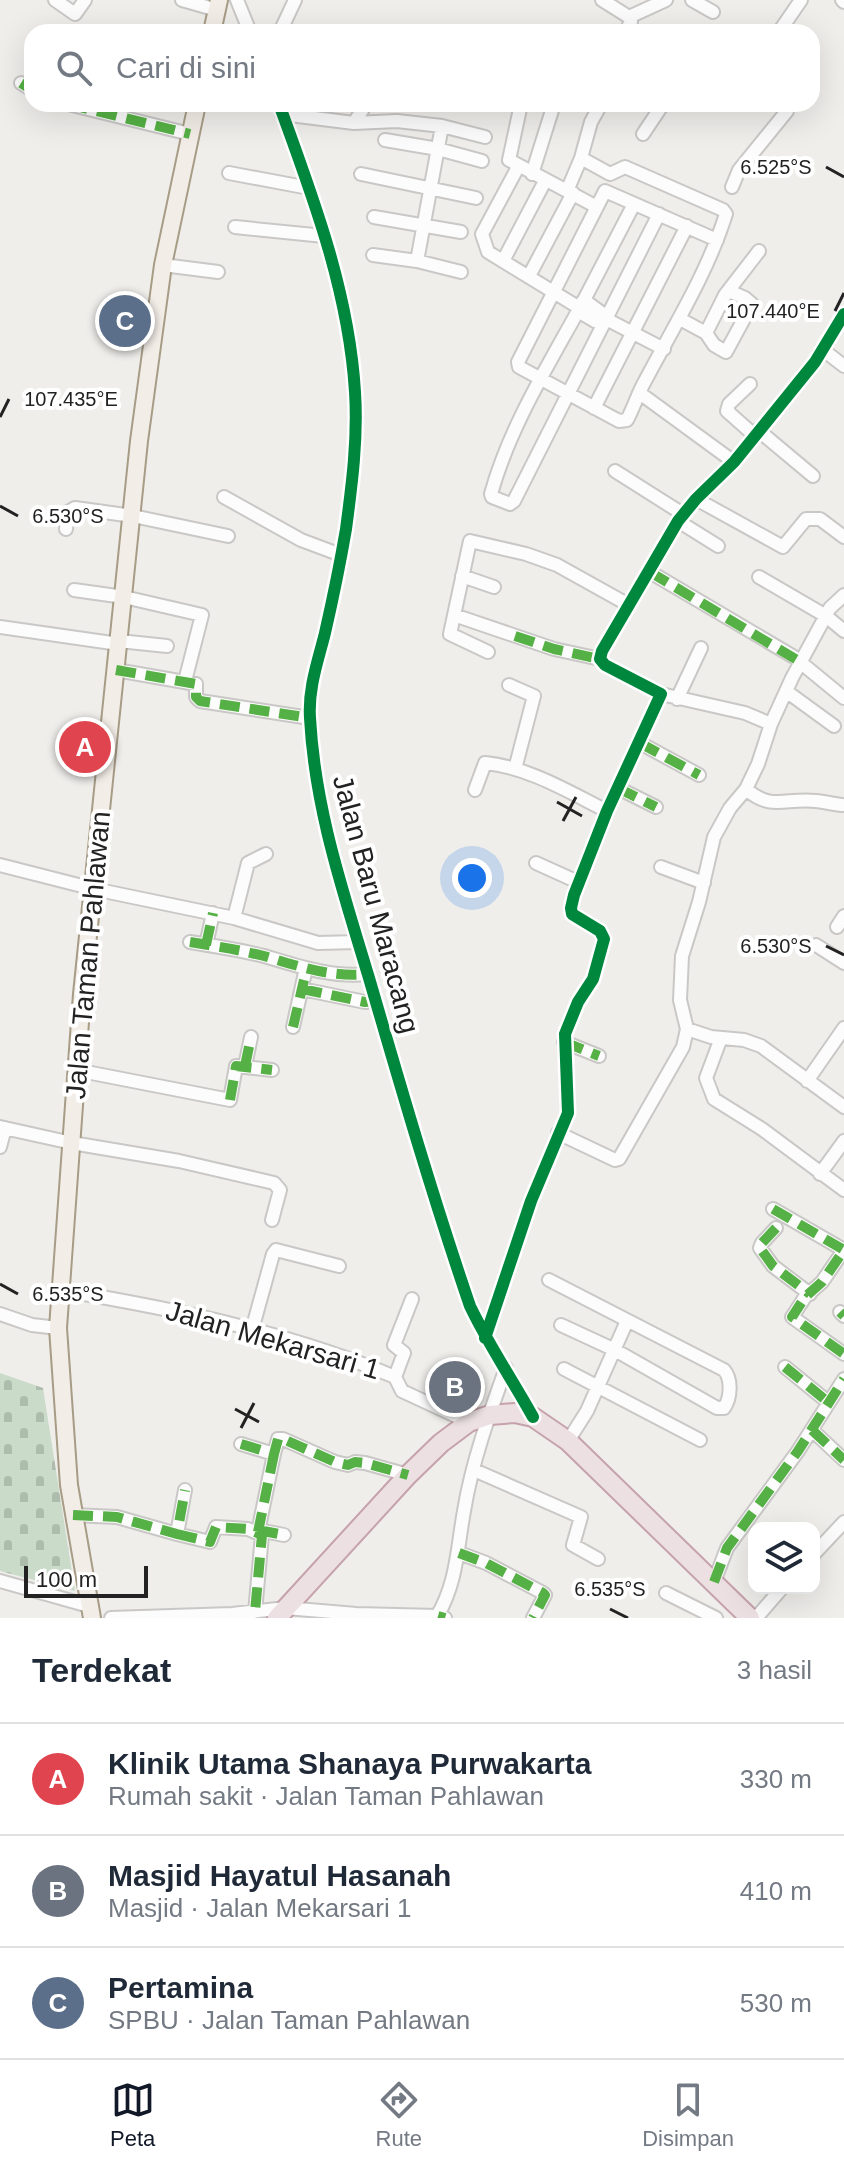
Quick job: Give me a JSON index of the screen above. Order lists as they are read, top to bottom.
{
  "streets": {
    "main road": ["Jalan Taman Pahlawan"],
    "street": ["Jalan Baru Maracang", "Jalan Mekarsari 1"]
  },
  "crossings": [
    ["Jalan Taman Pahlawan", "Jalan Mekarsari 1"]
  ],
  "scale_bar": "100 m",
  "page": {
    "search": "Cari di sini",
    "pins": ["C", "A", "B"],
    "scale": "100 m",
    "heading": ["Terdekat", "3 hasil"],
    "list": [
      {
        "mark": "A",
        "name": "Klinik Utama Shanaya Purwakarta",
        "note": "Rumah sakit · Jalan Taman Pahlawan",
        "value": "330 m"
      },
      {
        "mark": "B",
        "name": "Masjid Hayatul Hasanah",
        "note": "Masjid · Jalan Mekarsari 1",
        "value": "410 m"
      },
      {
        "mark": "C",
        "name": "Pertamina",
        "note": "SPBU · Jalan Taman Pahlawan",
        "value": "530 m"
      }
    ],
    "nav": ["Peta", "Rute", "Disimpan"]
  },
  "coordinates": [
    "6.525°S",
    "107.440°E",
    "107.435°E",
    "6.530°S",
    "6.535°S"
  ]
}
